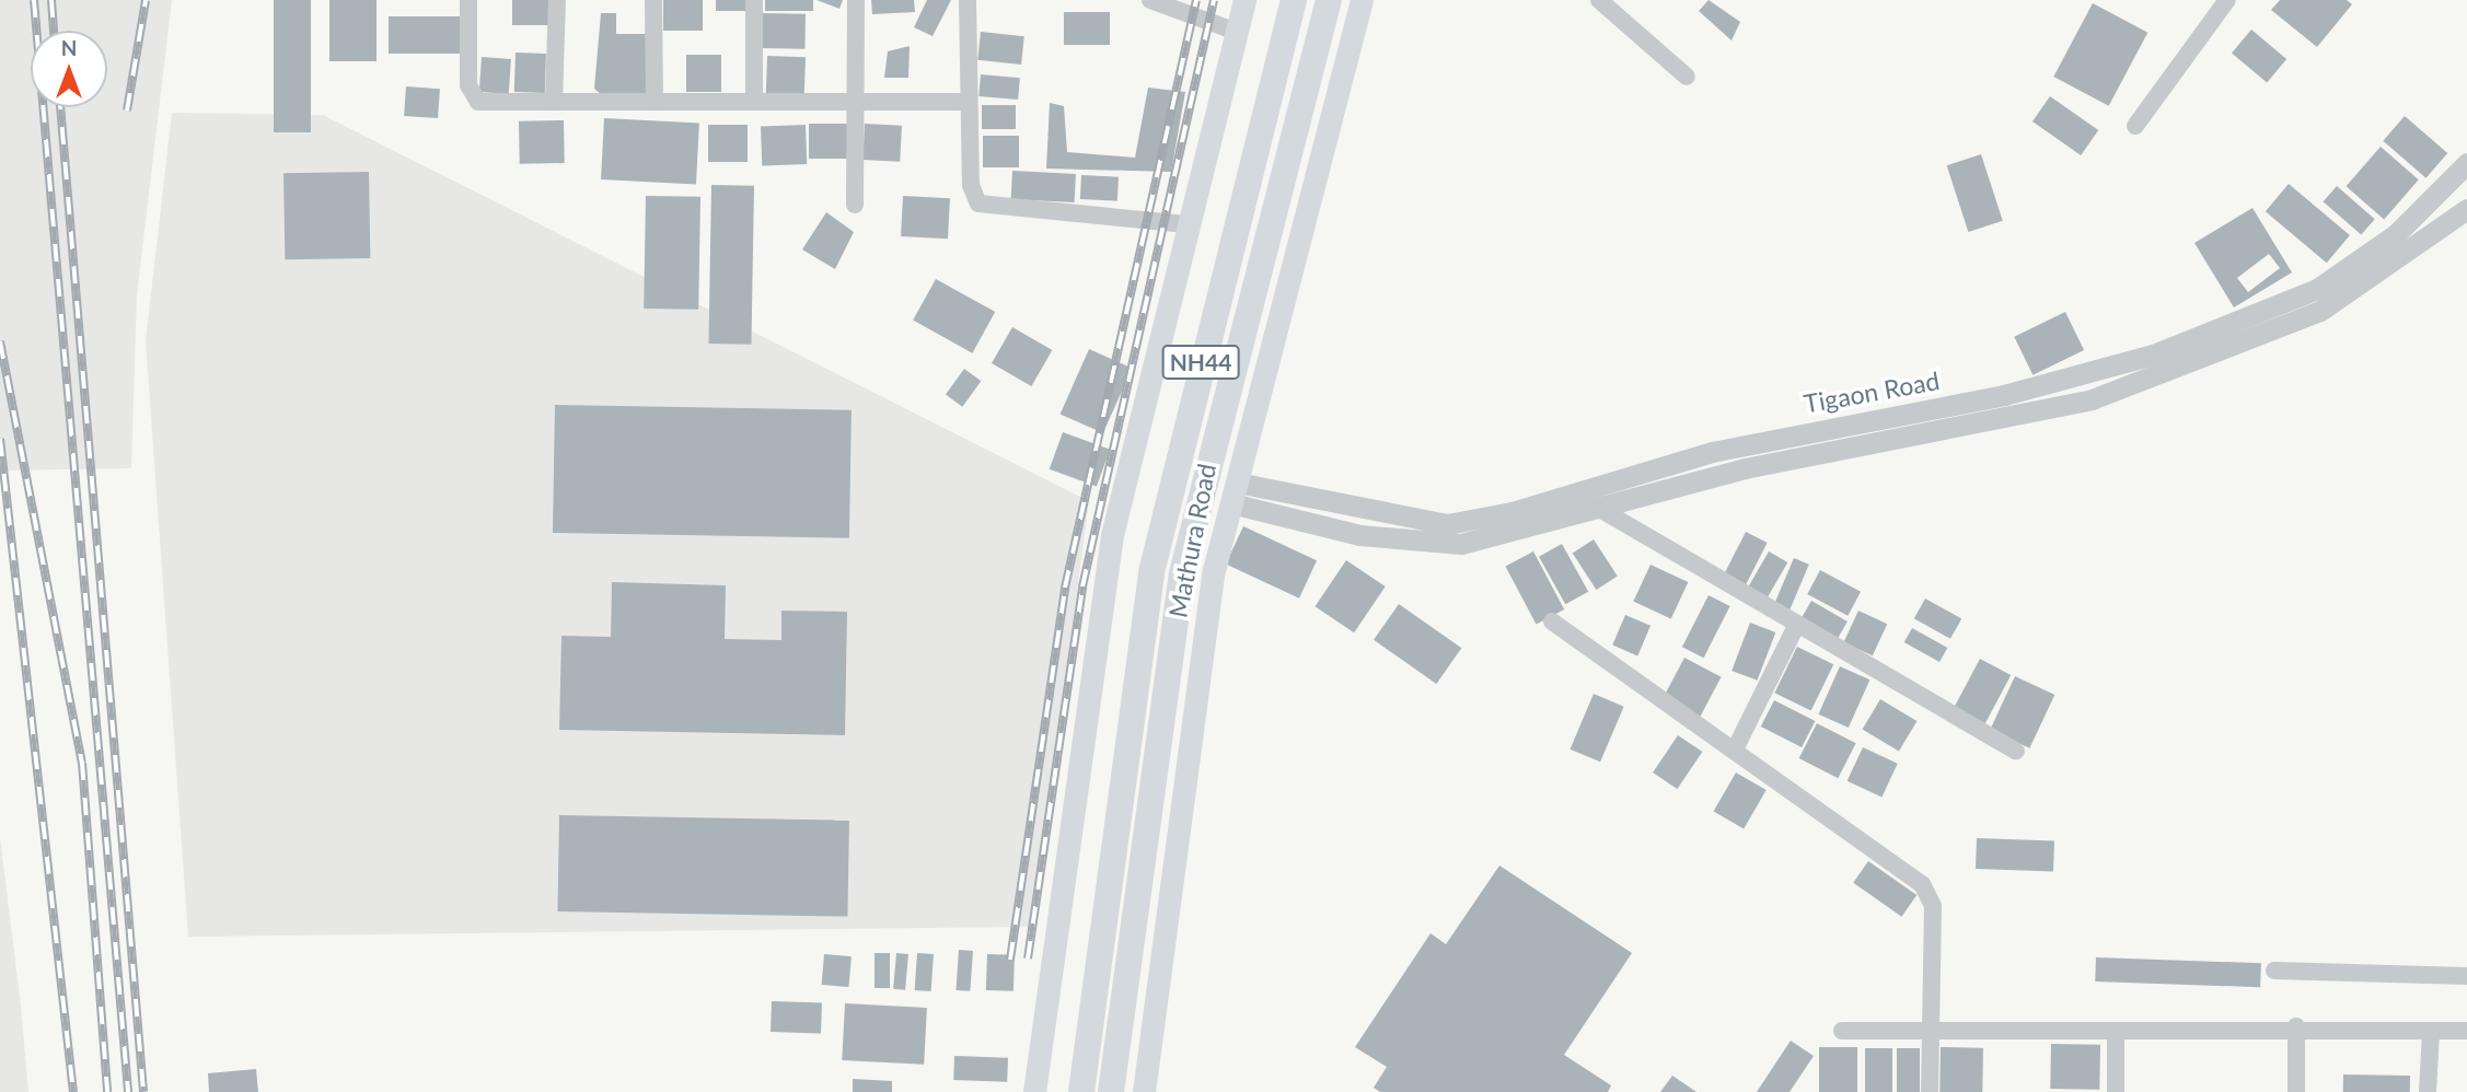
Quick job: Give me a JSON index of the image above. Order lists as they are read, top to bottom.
{
  "streets": {
    "highway": ["NH44", "Mathura Road"],
    "street": ["Tigaon Road"]
  },
  "north": "top"
}
